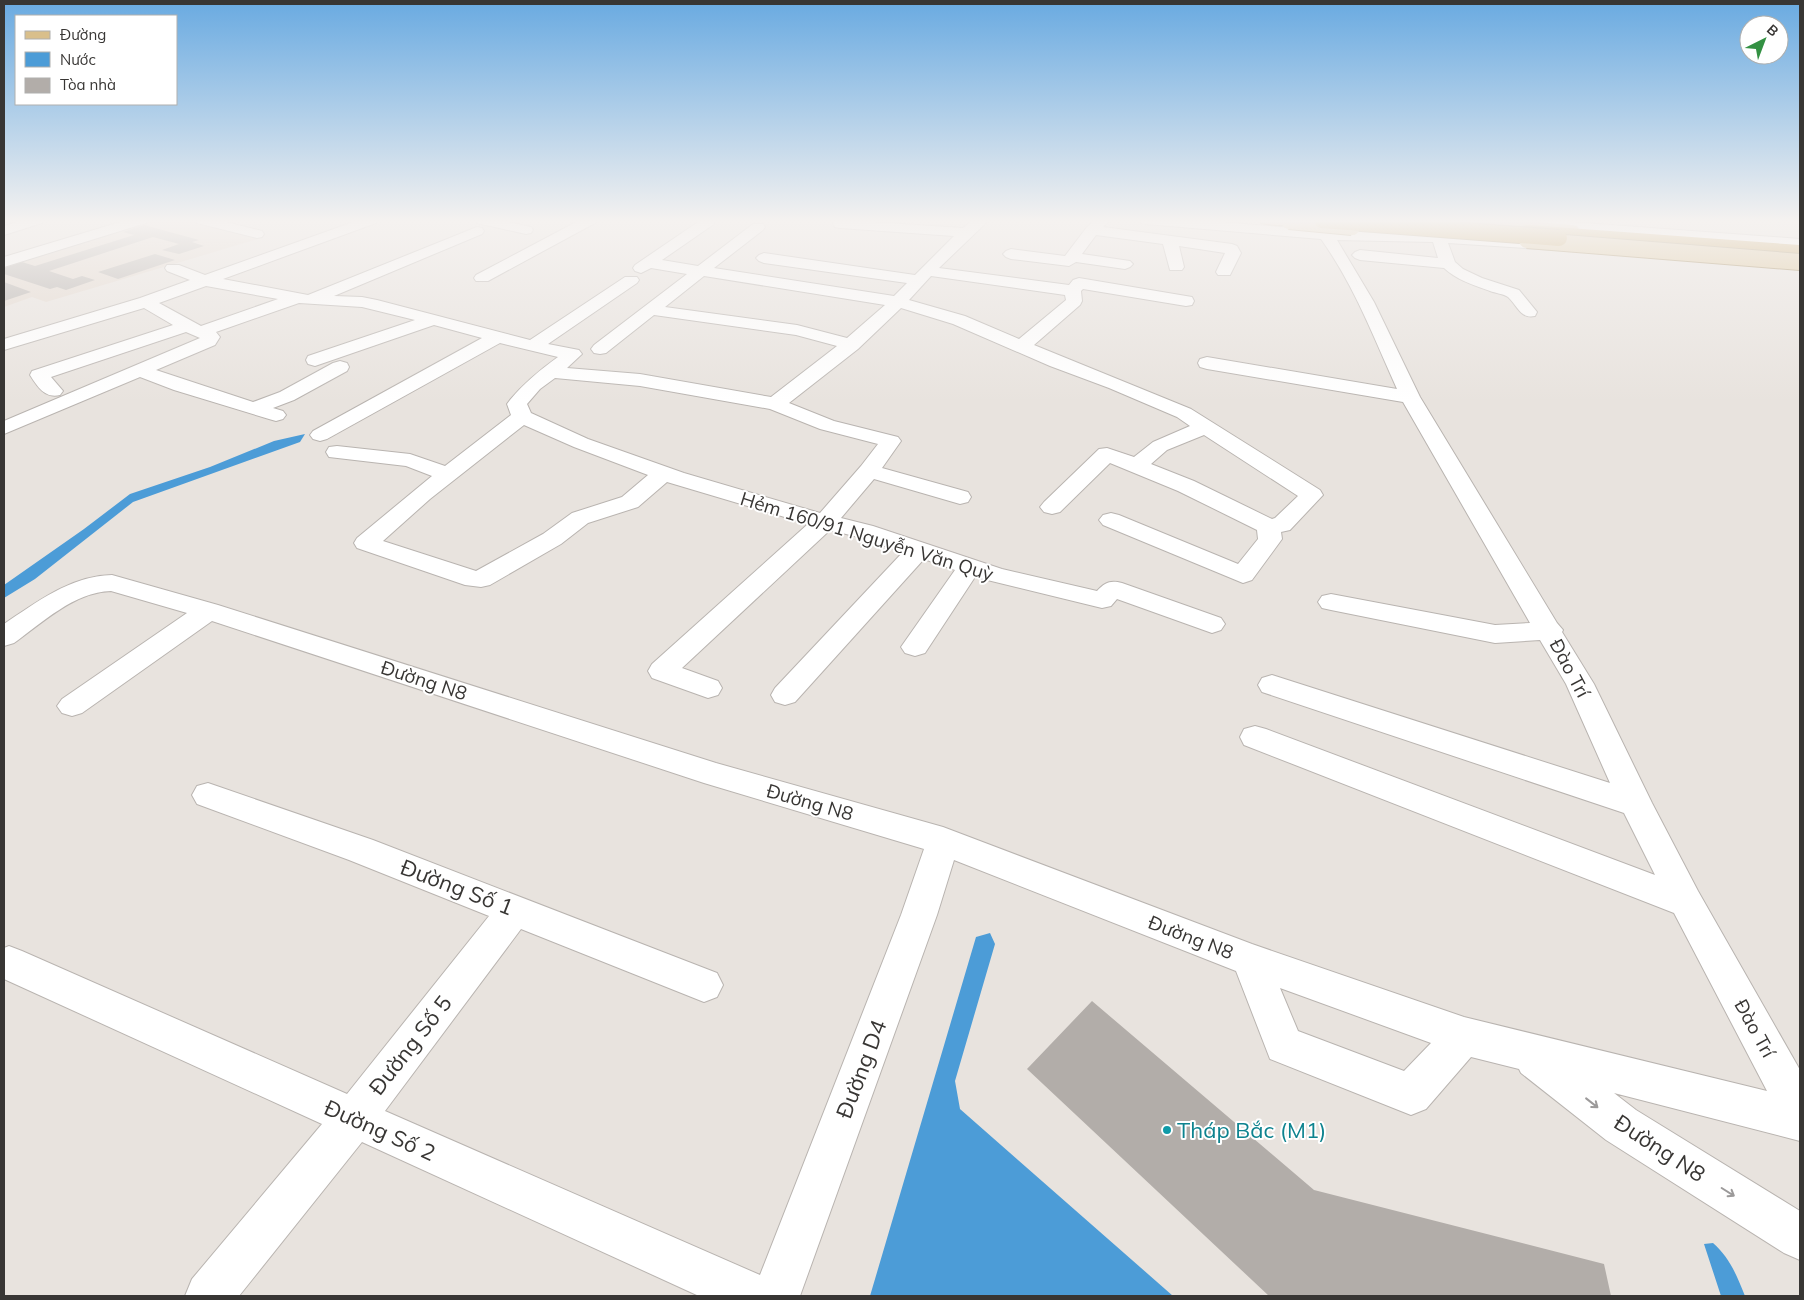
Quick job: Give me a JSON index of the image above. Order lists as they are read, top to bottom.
{
  "streets": {
    "street": [
      "Hẻm 160/91 Nguyễn Văn Quỳ",
      "Đào Trí",
      "Đường N8",
      "Đường Số 1",
      "Đường Số 5",
      "Đường D4",
      "Đường Số 2"
    ]
  },
  "crossings": [
    ["Đường N8", "Đường D4"],
    ["Đường Số 1", "Đường Số 5"],
    ["Đường Số 5", "Đường Số 2"]
  ],
  "places": ["Tháp Bắc (M1)"],
  "legend": ["Đường", "Nước", "Tòa nhà"],
  "north": "top right"
}
